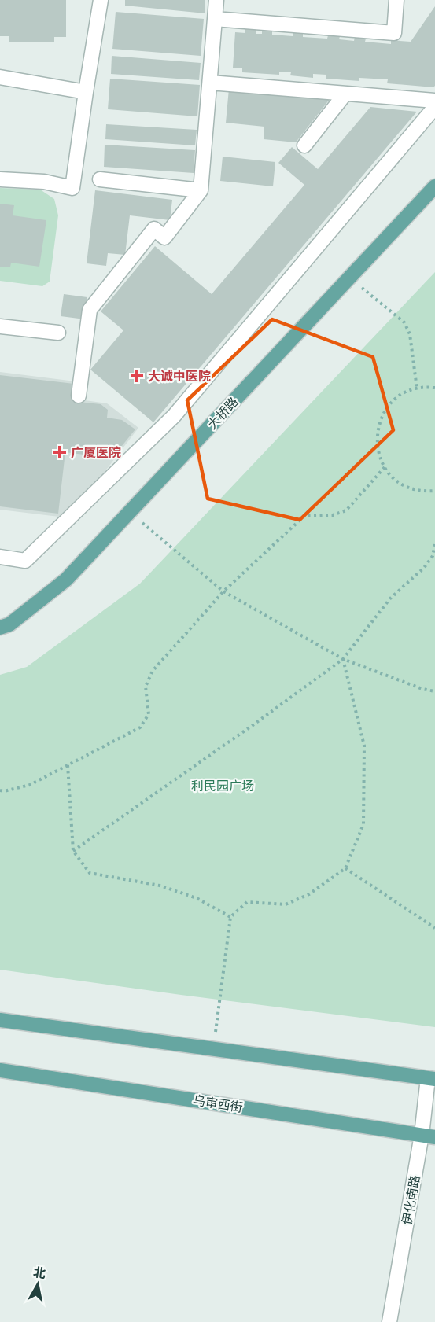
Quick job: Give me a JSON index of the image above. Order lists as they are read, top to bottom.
{
  "streets": {
    "main road": ["大桥路", "乌审西街"],
    "street": ["伊化南路"]
  },
  "crossings": [
    ["乌审西街", "伊化南路"]
  ],
  "parks": ["利民园广场"],
  "places": {
    "health": ["大诚中医院", "广厦医院"]
  },
  "north": "top"
}
